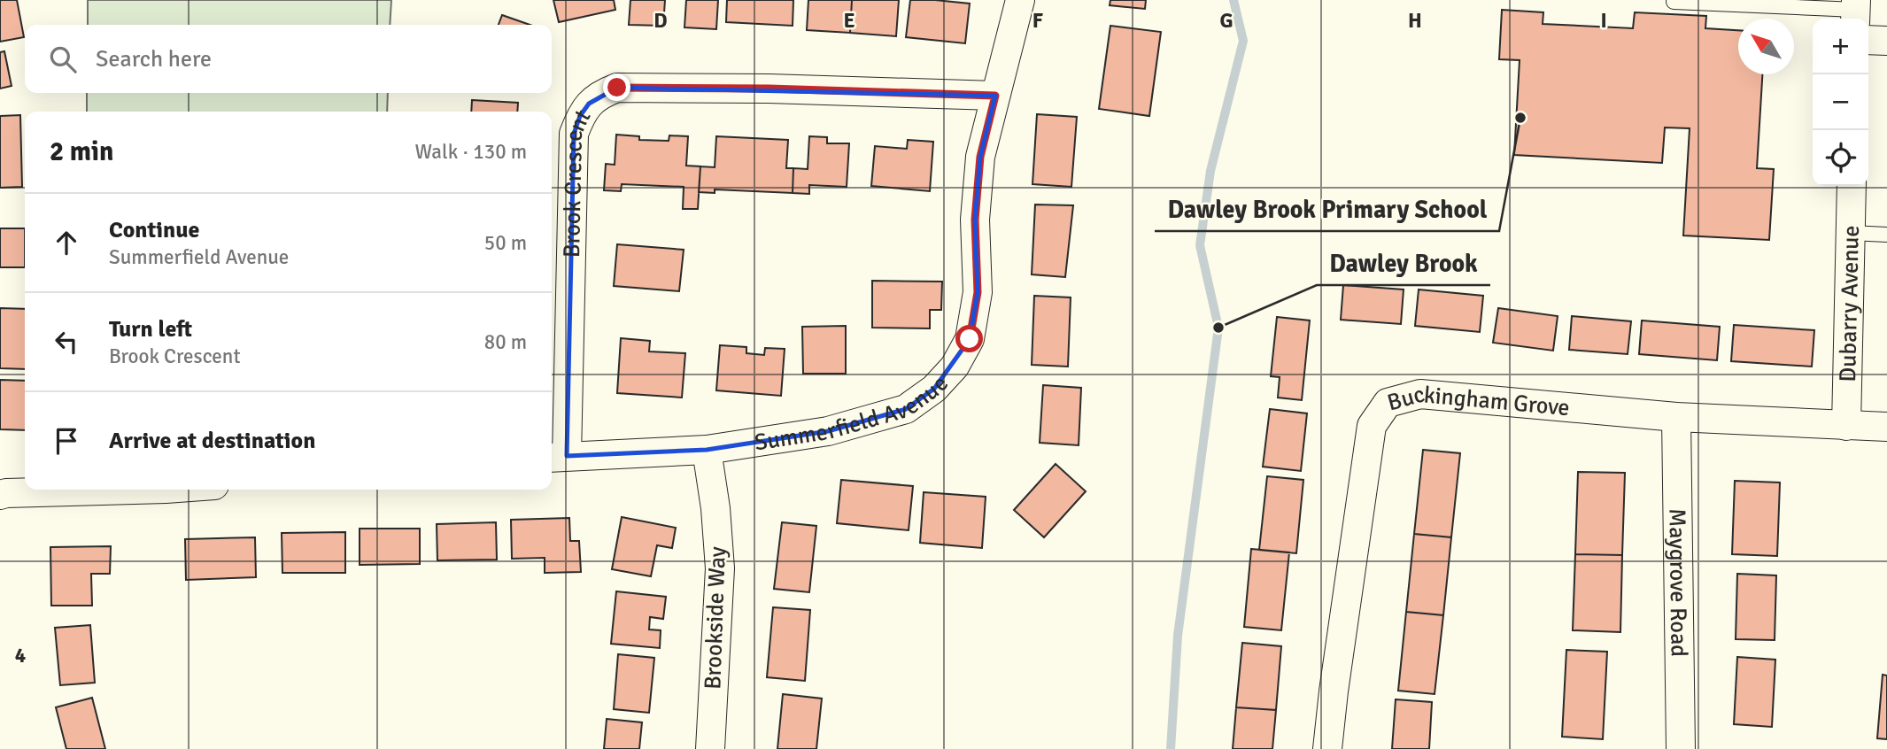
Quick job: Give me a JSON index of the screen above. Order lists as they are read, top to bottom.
{
  "streets": {
    "street": [
      "Brook Crescent",
      "Dubarry Avenue",
      "Summerfield Avenue",
      "Buckingham Grove",
      "Maygrove Road",
      "Brookside Way"
    ]
  },
  "crossings": [
    ["Brook Crescent", "Summerfield Avenue"],
    ["Dubarry Avenue", "Buckingham Grove"],
    ["Summerfield Avenue", "Brookside Way"],
    ["Buckingham Grove", "Maygrove Road"]
  ],
  "places": ["Dawley Brook Primary School", "Dawley Brook"],
  "north": "top left",
  "page": {
    "map_buttons": ["+", "−"],
    "search": "Search here",
    "heading": ["2 min", "Walk · 130 m"],
    "list": [
      ["Continue", "Summerfield Avenue", "50 m"],
      ["Turn left", "Brook Crescent", "80 m"],
      "Arrive at destination"
    ]
  },
  "grid": {
    "columns": [
      "D",
      "E",
      "F",
      "G",
      "H",
      "I"
    ],
    "rows": ["4"]
  }
}
